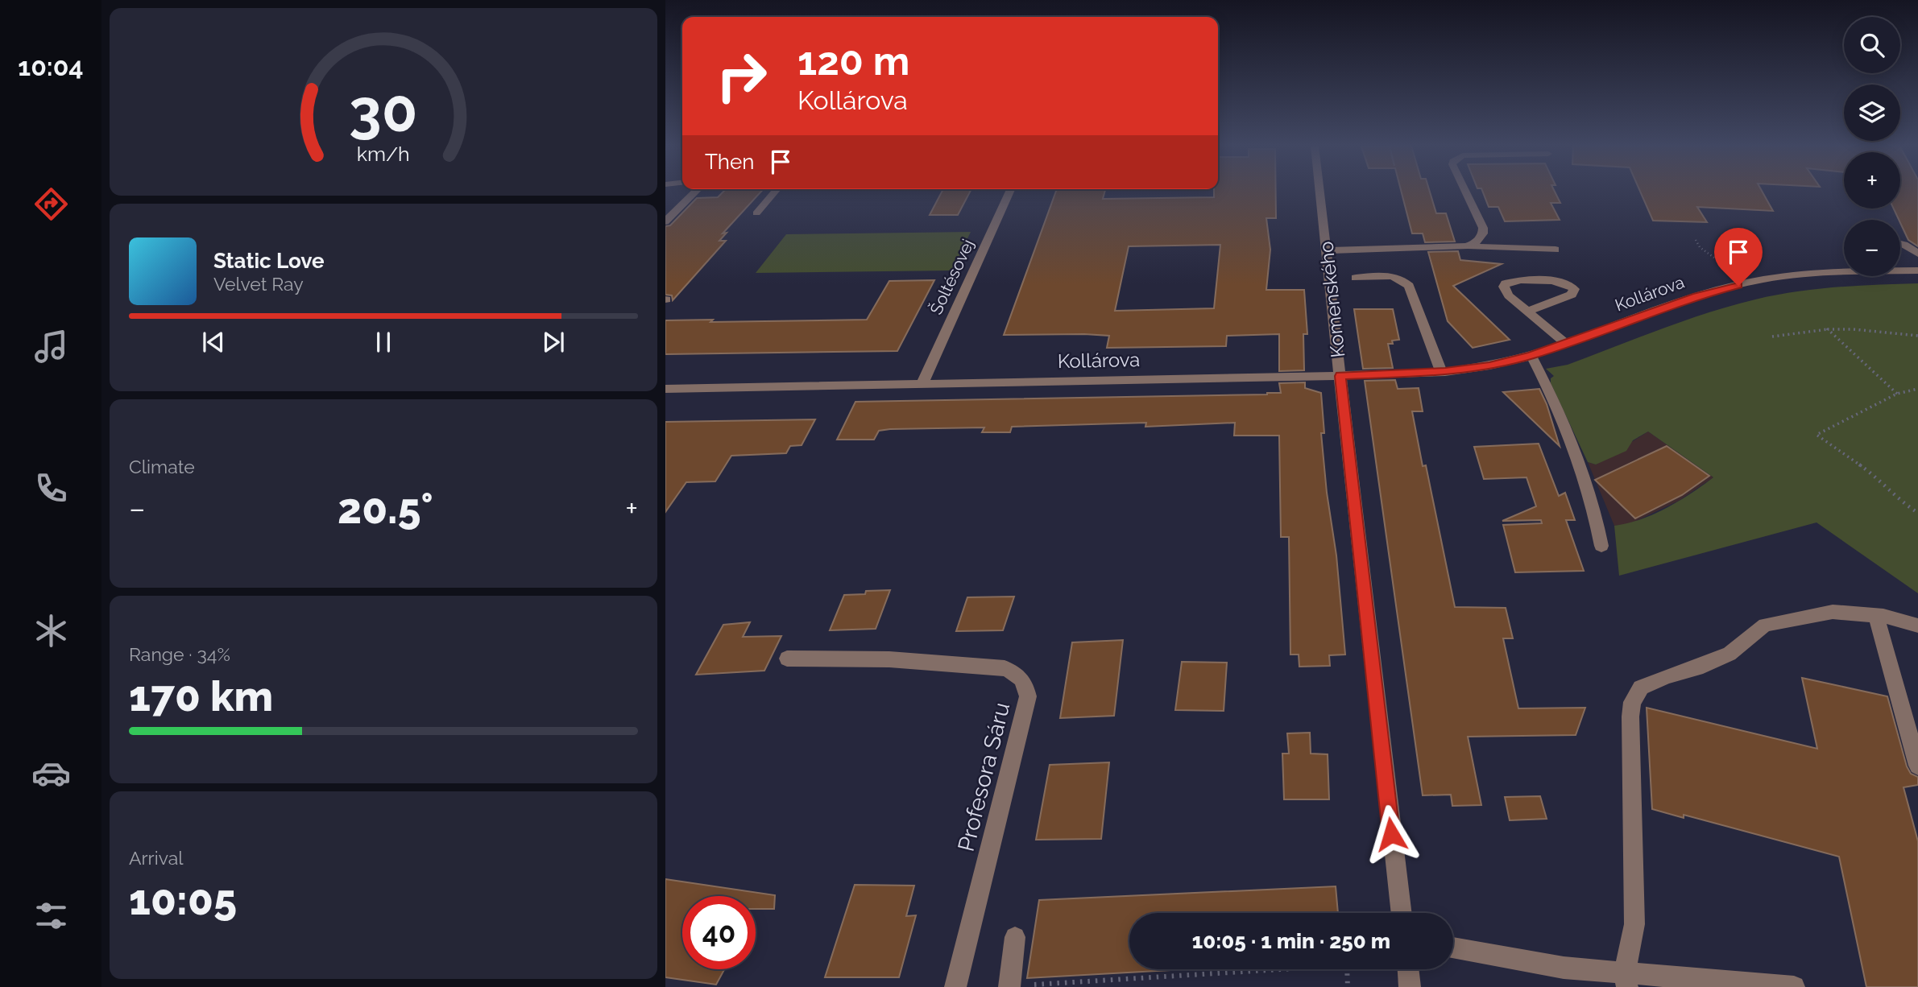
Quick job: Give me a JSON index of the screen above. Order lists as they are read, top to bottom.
{
  "streets": {
    "street": [
      "Šoltésovej",
      "Kollárova",
      "Komenského",
      "Profesora Sáru"
    ]
  },
  "crossings": [
    ["Šoltésovej", "Kollárova"],
    ["Kollárova", "Komenského"]
  ],
  "page": {
    "tabs": "10:04",
    "map_buttons": ["+", "−"],
    "turn": ["120 m", "Kollárova"],
    "then": "Then",
    "song": ["Static Love", "Velvet Ray"],
    "tile": [
      "Climate",
      ["Range · 34%", "170 km"],
      ["Arrival", "10:05"]
    ],
    "heat": ["−", "20.5°", "+"],
    "limit": "40",
    "trip": "10:05 · 1 min · 250 m",
    "gauge": ["30", "km/h"]
  }
}
